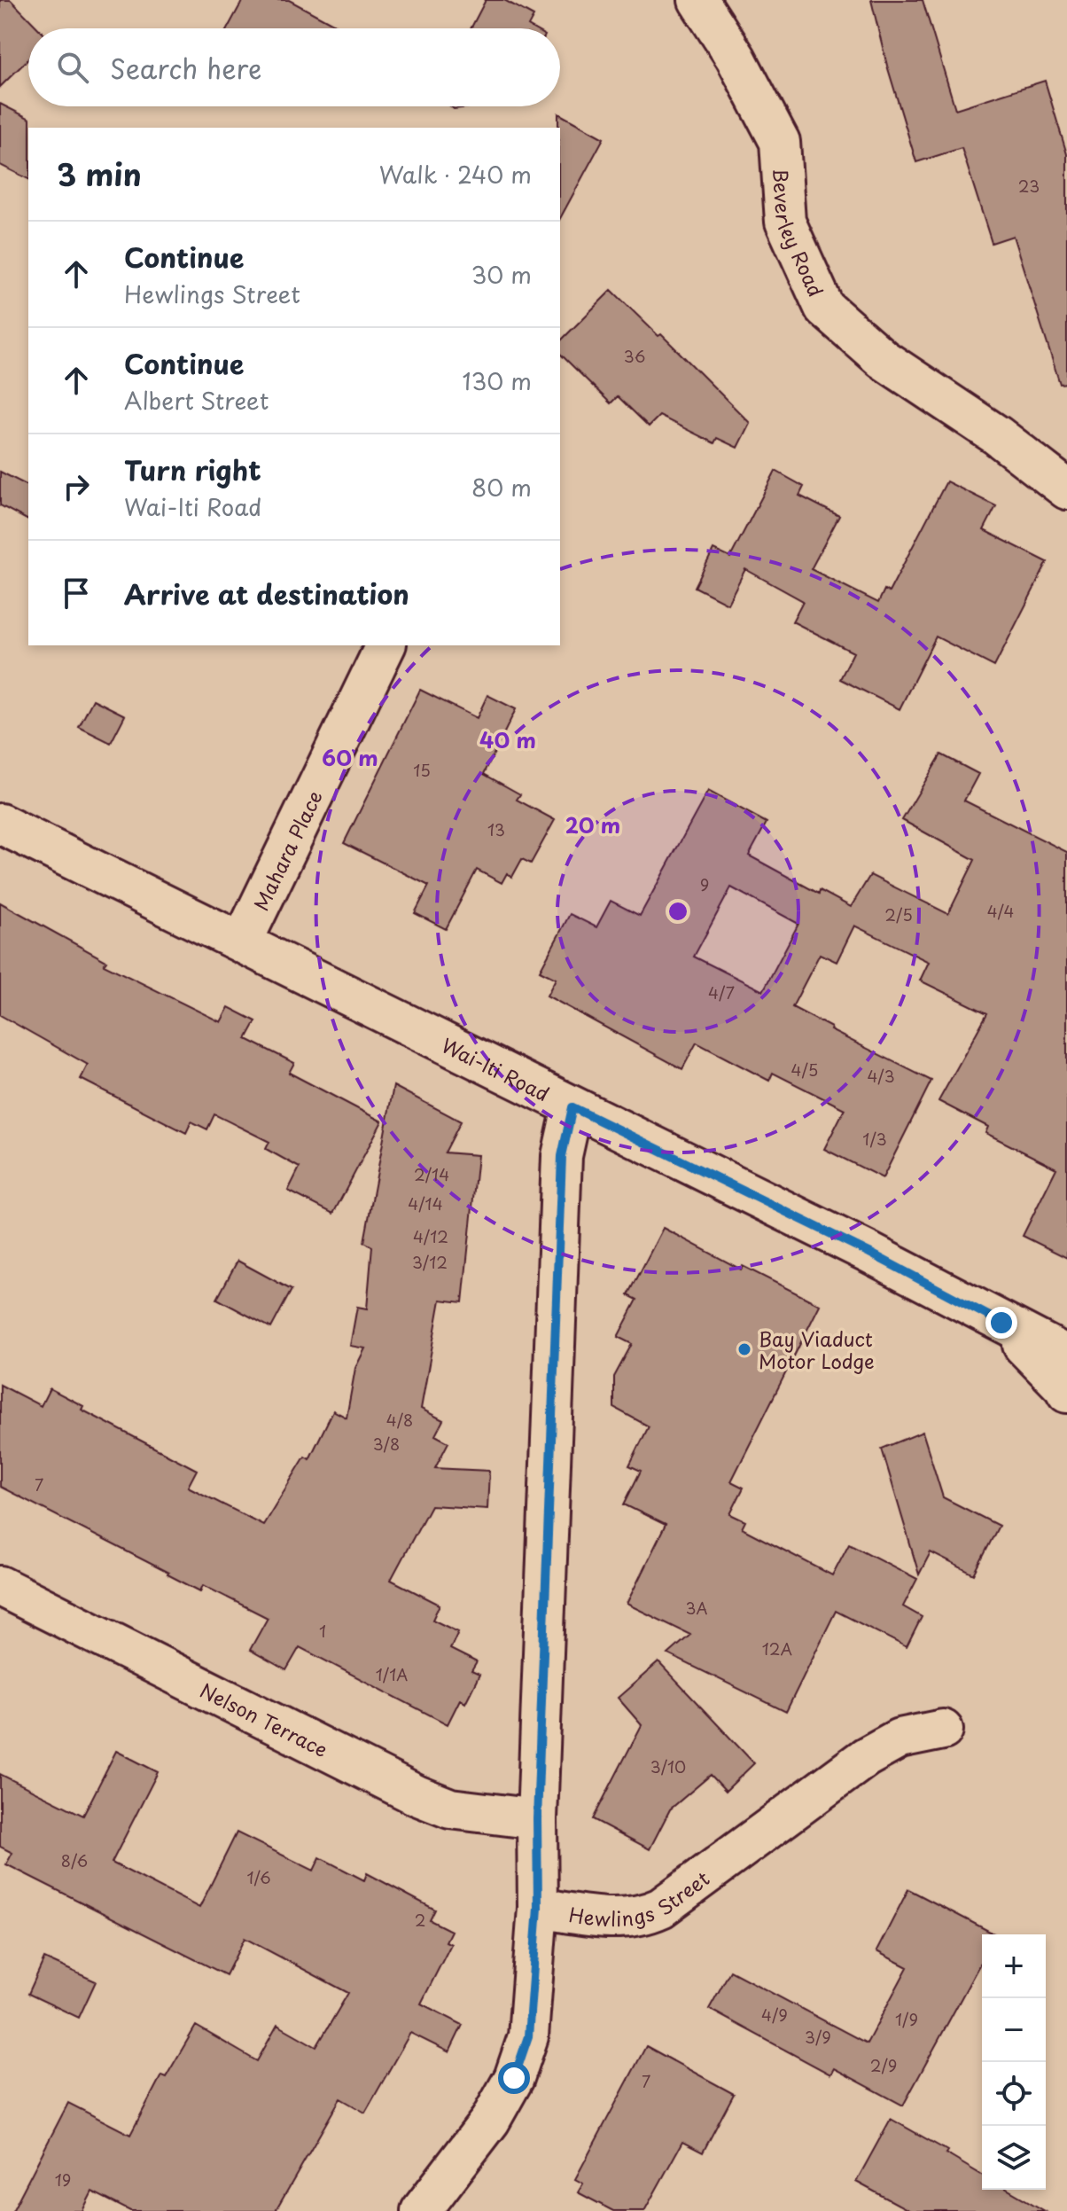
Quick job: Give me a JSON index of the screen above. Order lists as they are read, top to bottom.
{
  "streets": {
    "street": [
      "Beverley Road",
      "Mahara Place",
      "Wai-Iti Road",
      "Nelson Terrace",
      "Hewlings Street"
    ]
  },
  "crossings": [
    ["Mahara Place", "Wai-Iti Road"]
  ],
  "places": ["Bay Viaduct Motor Lodge"],
  "house_numbers": [
    "23",
    "36",
    "15",
    "13",
    "9",
    "4/4",
    "2/5",
    "4/7",
    "4/5",
    "4/3",
    "1/3",
    "2/14",
    "4/14",
    "4/12",
    "3/12",
    "4/8",
    "3/8",
    "7",
    "3A",
    "1",
    "12A",
    "1/1A",
    "3/10",
    "8/6",
    "1/6",
    "2",
    "4/9",
    "1/9",
    "3/9",
    "2/9",
    "7",
    "19"
  ],
  "page": {
    "search": "Search here",
    "heading": ["3 min", "Walk · 240 m"],
    "list": [
      ["Continue", "Hewlings Street", "30 m"],
      ["Continue", "Albert Street", "130 m"],
      ["Turn right", "Wai-Iti Road", "80 m"],
      "Arrive at destination"
    ],
    "map_buttons": ["+", "−"]
  },
  "rings": ["40 m", "60 m", "20 m"]
}
